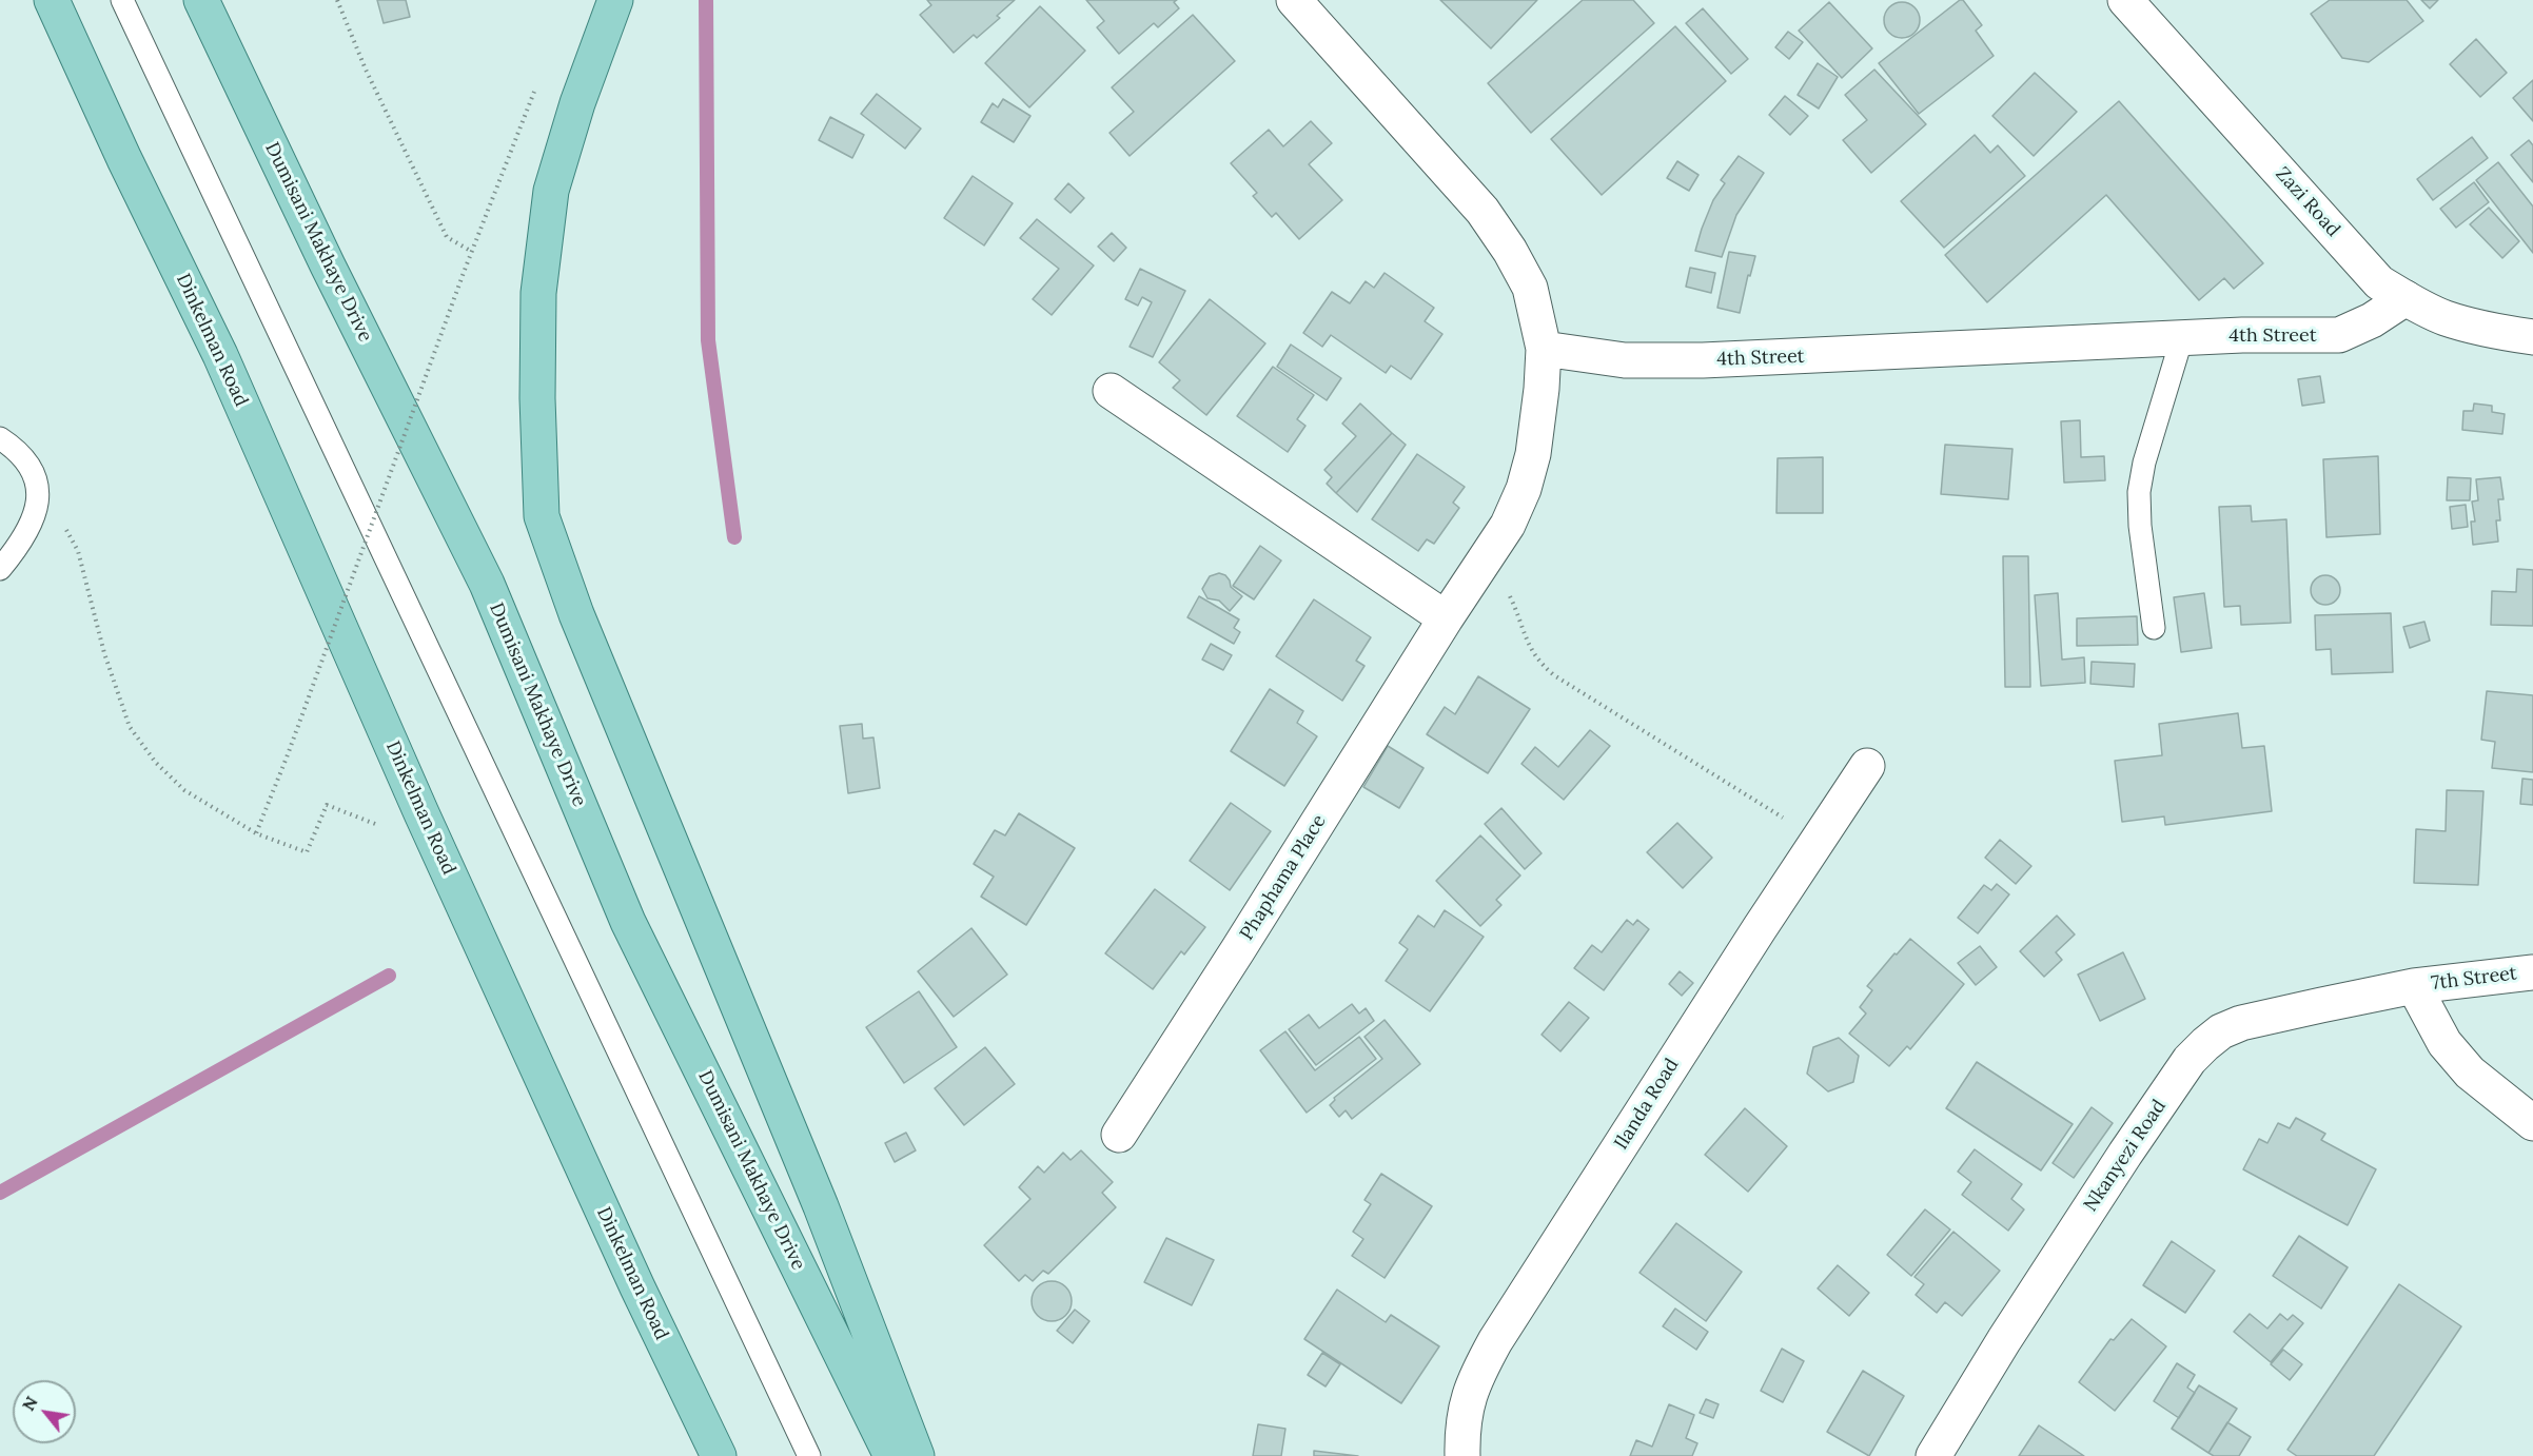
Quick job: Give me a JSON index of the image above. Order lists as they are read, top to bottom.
{
  "streets": {
    "main road": ["Dumisani Makhaye Drive", "Dinkelman Road"],
    "street": [
      "Zazi Road",
      "4th Street",
      "Phaphama Place",
      "7th Street",
      "Ilanda Road",
      "Nkanyezi Road"
    ]
  },
  "crossings": [
    ["Zazi Road", "4th Street"],
    ["4th Street", "Phaphama Place"],
    ["7th Street", "Nkanyezi Road"]
  ],
  "north": "top left"
}
